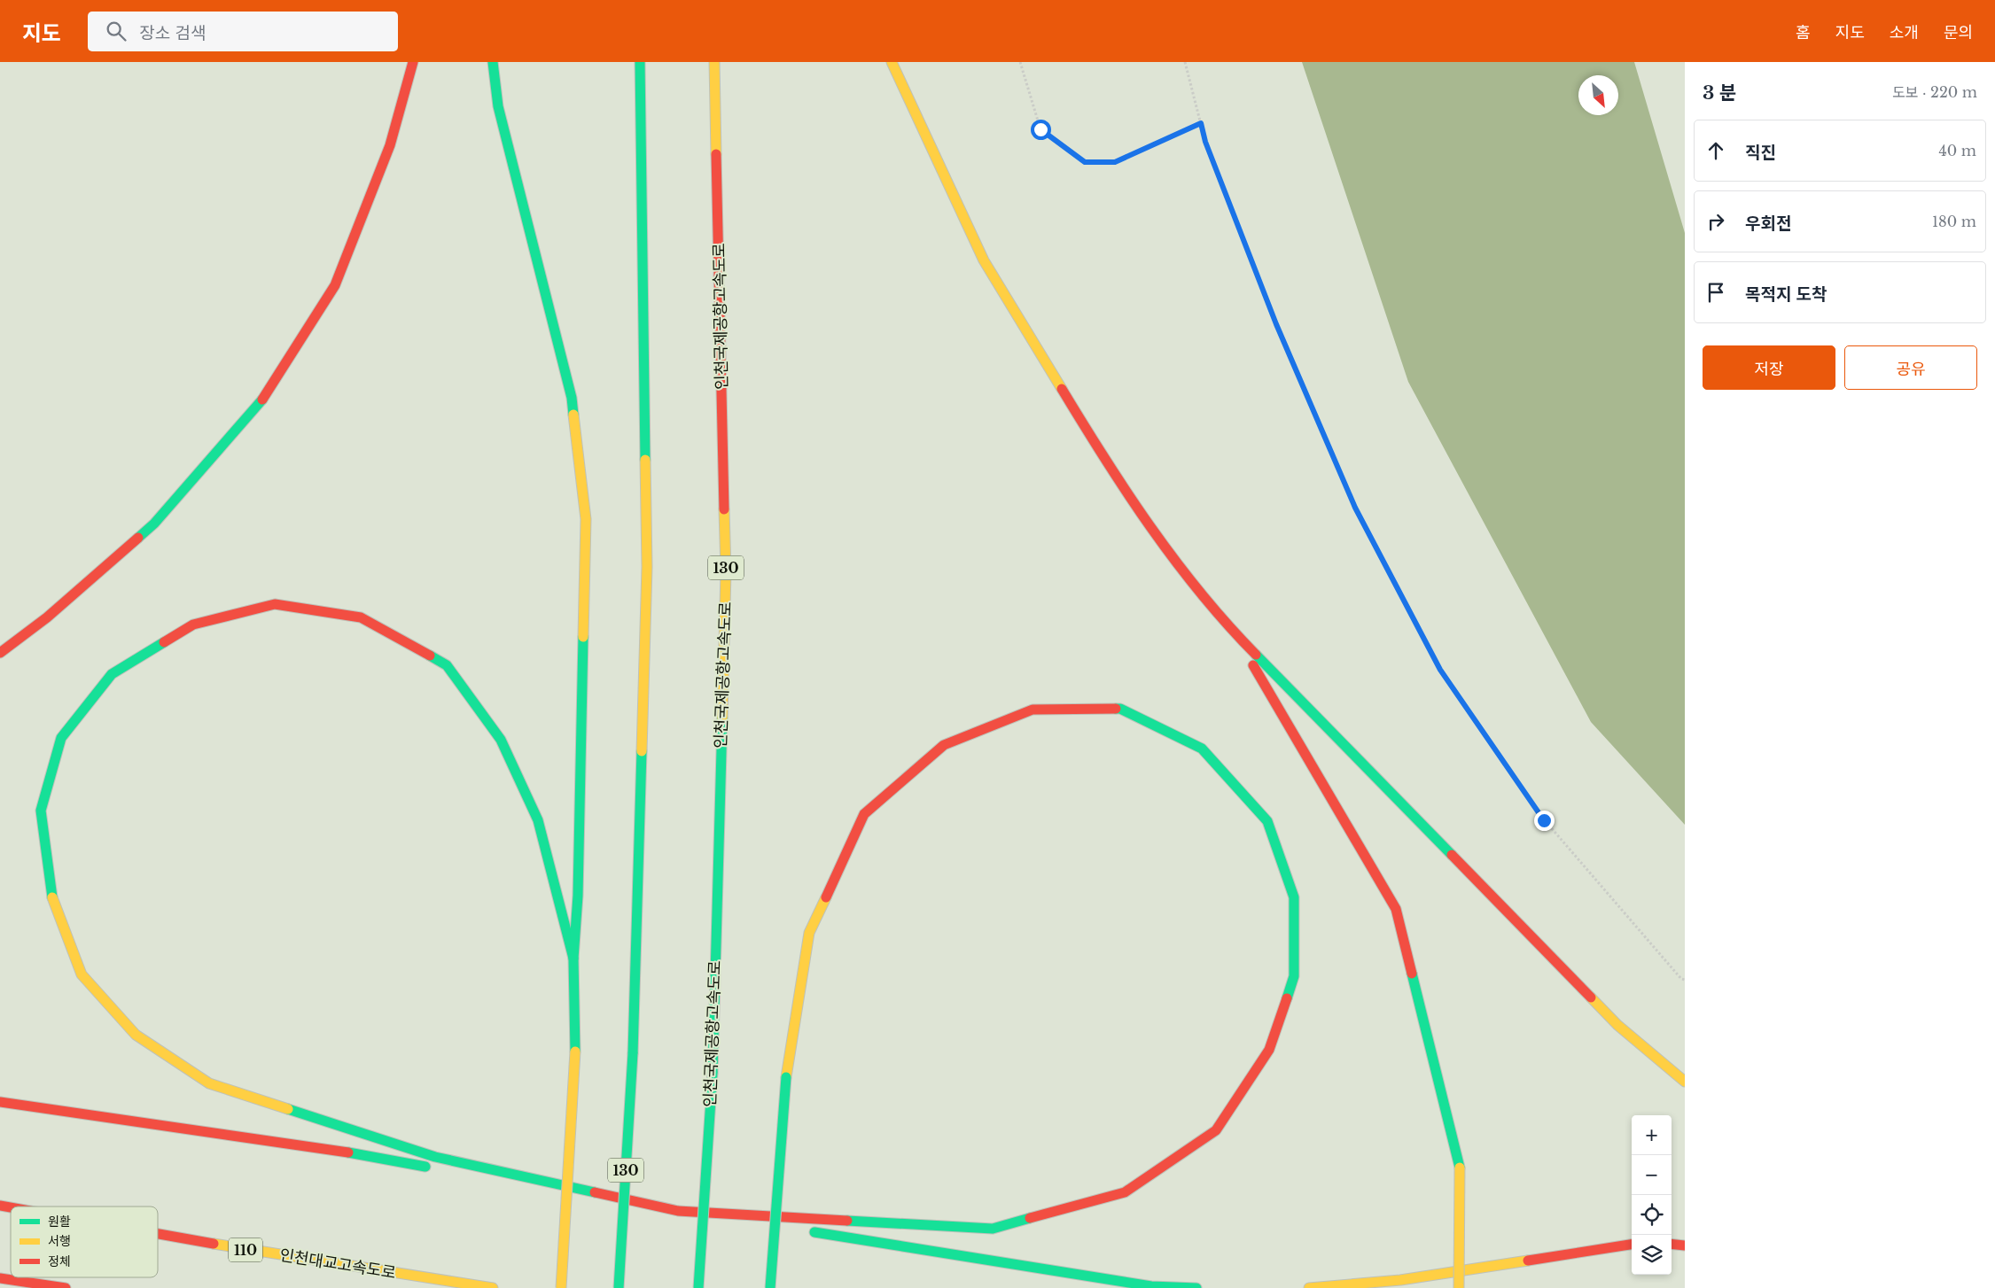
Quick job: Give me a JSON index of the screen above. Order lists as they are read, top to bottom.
{
  "streets": {
    "highway": [
      "인천국제공항고속도로",
      "130",
      "110",
      "인천대교고속도로"
    ]
  },
  "legend": ["원활", "서행", "정체"],
  "north": "bottom right",
  "page": {
    "header": "지도",
    "search": "장소 검색",
    "nav": [
      "홈",
      "지도",
      "소개",
      "문의"
    ],
    "heading": ["3 분", "도보 · 220 m"],
    "list": [
      ["직진", "40 m"],
      ["우회전", "180 m"],
      "목적지 도착"
    ],
    "buttons": ["저장", "공유"],
    "map_buttons": ["+", "−"]
  }
}
